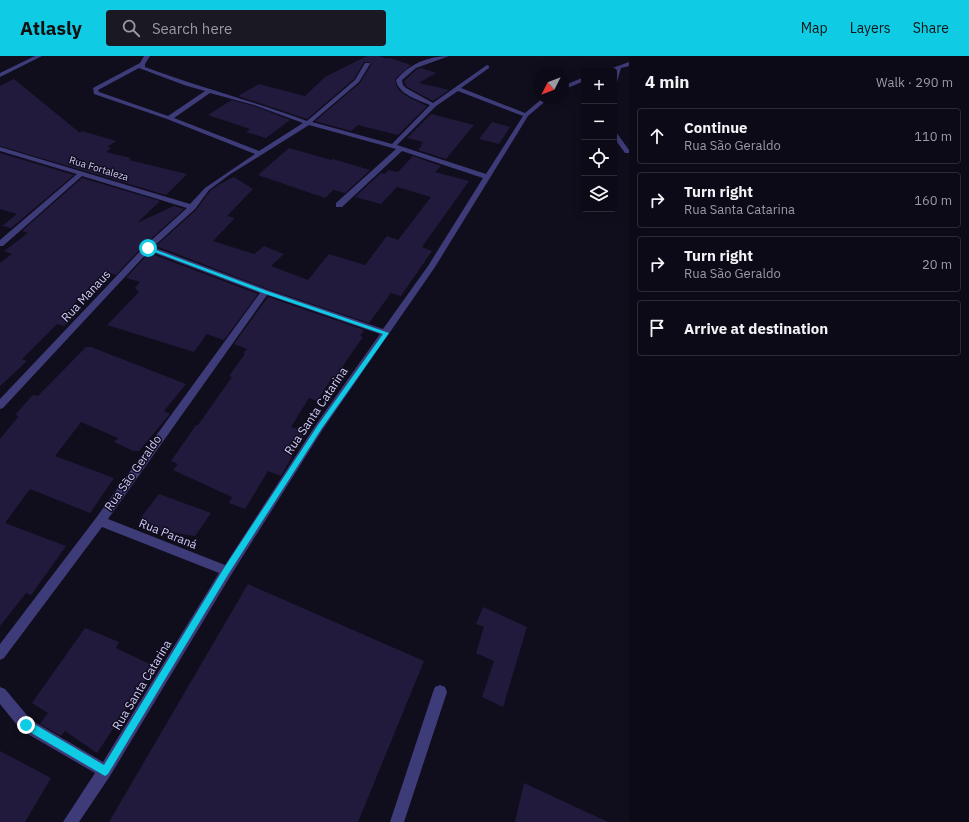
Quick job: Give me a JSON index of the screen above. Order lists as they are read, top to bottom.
{
  "streets": {
    "street": [
      "Rua Fortaleza",
      "Rua Manaus",
      "Rua Santa Catarina",
      "Rua São Geraldo",
      "Rua Paraná"
    ]
  },
  "crossings": [
    ["Rua Fortaleza", "Rua Manaus"],
    ["Rua Santa Catarina", "Rua Paraná"],
    ["Rua São Geraldo", "Rua Paraná"]
  ],
  "north": "bottom left",
  "page": {
    "header": "Atlasly",
    "search": "Search here",
    "nav": ["Map", "Layers", "Share"],
    "heading": ["4 min", "Walk · 290 m"],
    "map_buttons": ["+", "−"],
    "list": [
      ["Continue", "Rua São Geraldo", "110 m"],
      ["Turn right", "Rua Santa Catarina", "160 m"],
      ["Turn right", "Rua São Geraldo", "20 m"],
      "Arrive at destination"
    ]
  }
}
